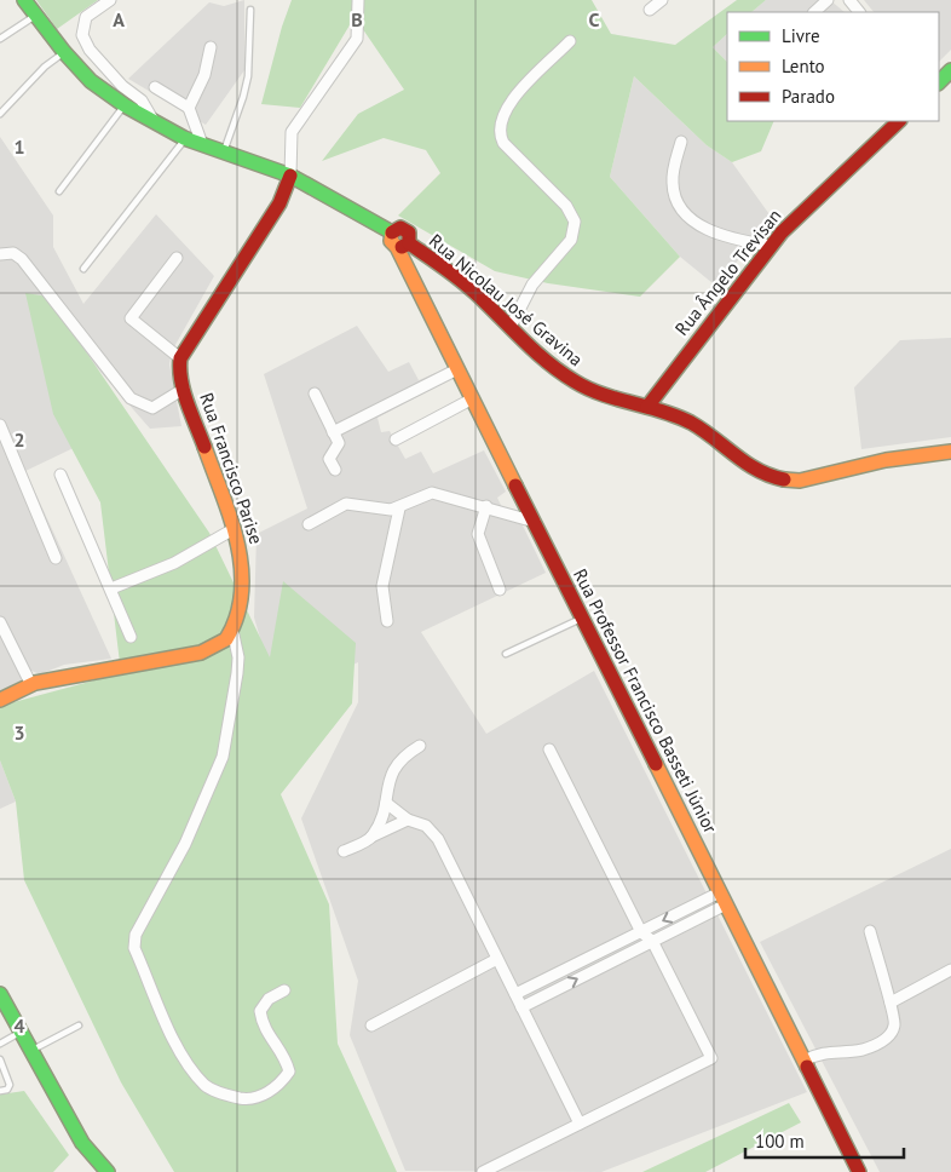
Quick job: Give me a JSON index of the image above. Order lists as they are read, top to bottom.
{
  "streets": {
    "main road": [
      "Rua Ângelo Trevisan",
      "Rua Nicolau José Gravina",
      "Rua Francisco Parise",
      "Rua Professor Francisco Basseti Júnior"
    ]
  },
  "crossings": [
    ["Rua Ângelo Trevisan", "Rua Nicolau José Gravina"],
    ["Rua Nicolau José Gravina", "Rua Professor Francisco Basseti Júnior"]
  ],
  "legend": ["Livre", "Lento", "Parado"],
  "scale_bar": "100 m",
  "grid": {
    "columns": ["A", "B", "C"],
    "rows": [
      "1",
      "2",
      "3",
      "4"
    ]
  }
}
